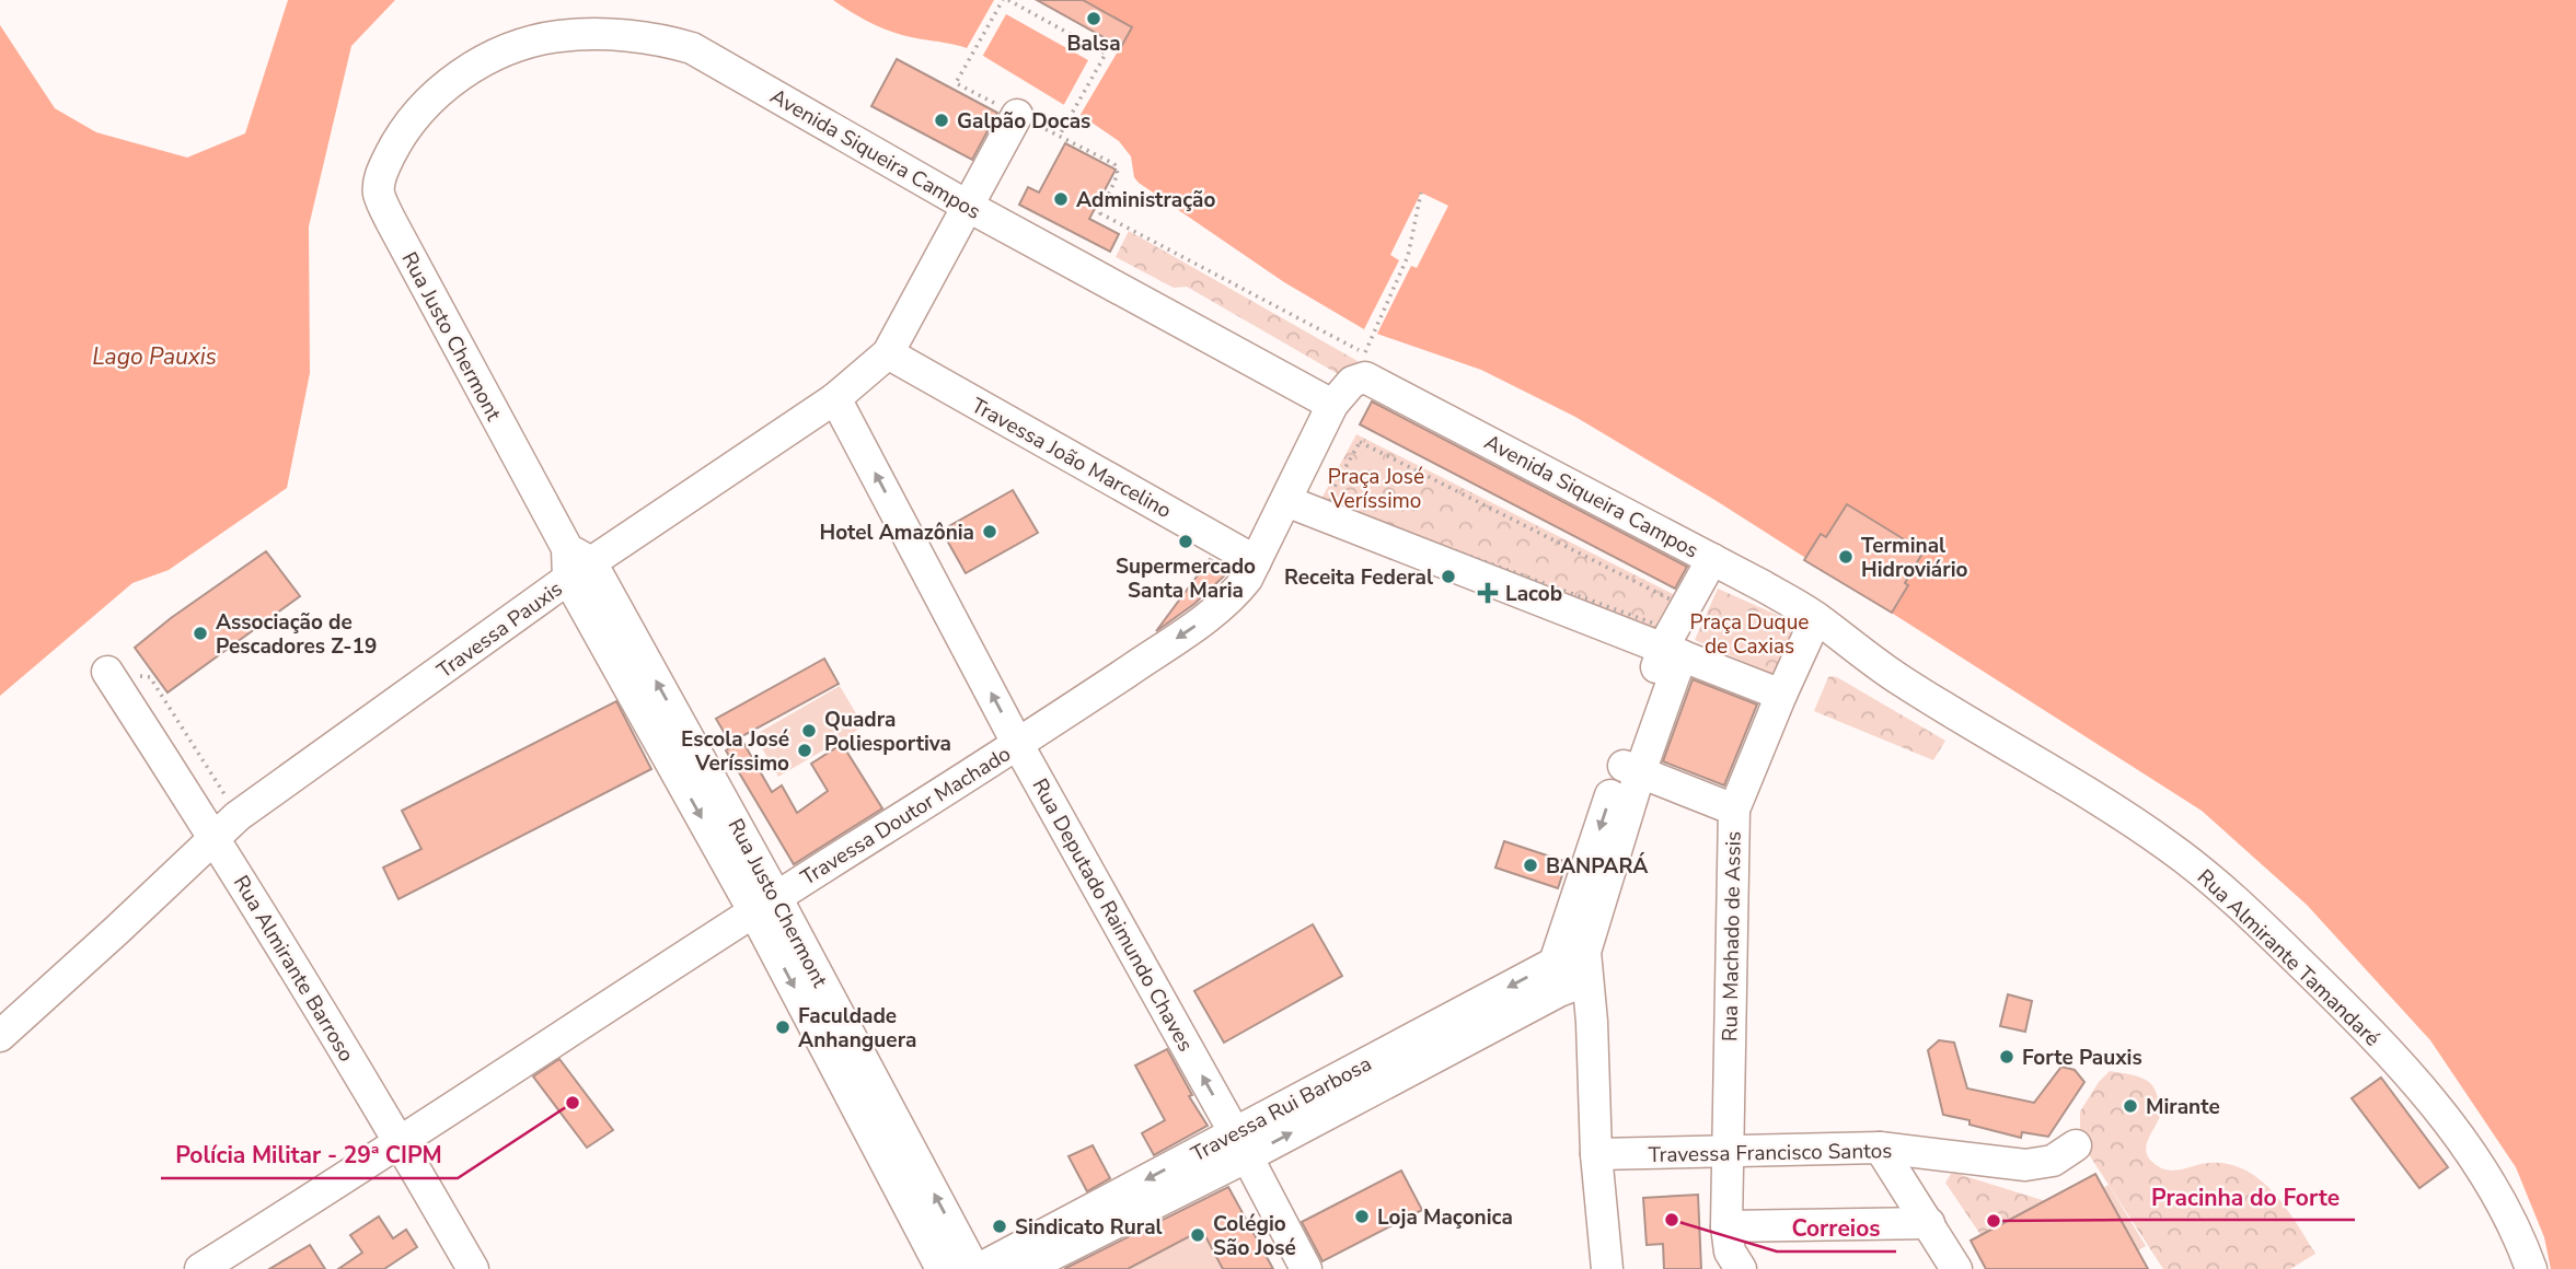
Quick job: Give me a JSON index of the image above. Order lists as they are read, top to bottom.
{
  "streets": {
    "street": [
      "Avenida Siqueira Campos",
      "Rua Justo Chermont",
      "Travessa João Marcelino",
      "Travessa Pauxis",
      "Travessa Doutor Machado",
      "Rua Deputado Raimundo Chaves",
      "Rua Machado de Assis",
      "Rua Almirante Tamandaré",
      "Rua Almirante Barroso",
      "Travessa Rui Barbosa",
      "Travessa Francisco Santos"
    ]
  },
  "crossings": [
    ["Avenida Siqueira Campos", "Rua Justo Chermont"],
    ["Avenida Siqueira Campos", "Travessa Pauxis"],
    ["Avenida Siqueira Campos", "Travessa Doutor Machado"],
    ["Avenida Siqueira Campos", "Rua Machado de Assis"],
    ["Avenida Siqueira Campos", "Rua Almirante Tamandaré"],
    ["Rua Justo Chermont", "Travessa Pauxis"],
    ["Rua Justo Chermont", "Travessa Doutor Machado"],
    ["Rua Justo Chermont", "Travessa Rui Barbosa"],
    ["Travessa João Marcelino", "Travessa Pauxis"],
    ["Travessa João Marcelino", "Travessa Doutor Machado"],
    ["Travessa Pauxis", "Rua Deputado Raimundo Chaves"],
    ["Travessa Pauxis", "Rua Almirante Barroso"],
    ["Travessa Doutor Machado", "Rua Deputado Raimundo Chaves"],
    ["Travessa Doutor Machado", "Rua Almirante Barroso"],
    ["Rua Deputado Raimundo Chaves", "Travessa Rui Barbosa"],
    ["Rua Machado de Assis", "Rua Almirante Tamandaré"],
    ["Rua Machado de Assis", "Travessa Francisco Santos"]
  ],
  "one_way": ["Rua Deputado Raimundo Chaves"],
  "water": ["Lago Pauxis"],
  "parks": ["Praça José Veríssimo", "Praça Duque de Caxias"],
  "places": {
    "other": [
      "Balsa",
      "Galpão Docas",
      "Administração",
      "Hotel Amazônia",
      "Supermercado Santa Maria",
      "Terminal Hidroviário",
      "Receita Federal",
      "Associação de Pescadores Z-19",
      "Quadra Poliesportiva",
      "Escola José Veríssimo",
      "BANPARÁ",
      "Faculdade Anhanguera",
      "Forte Pauxis",
      "Polícia Militar - 29ª CIPM",
      "Mirante",
      "Loja Maçonica",
      "Correios",
      "Pracinha do Forte",
      "Sindicato Rural",
      "Colégio São José"
    ],
    "health": ["Lacob"]
  }
}
